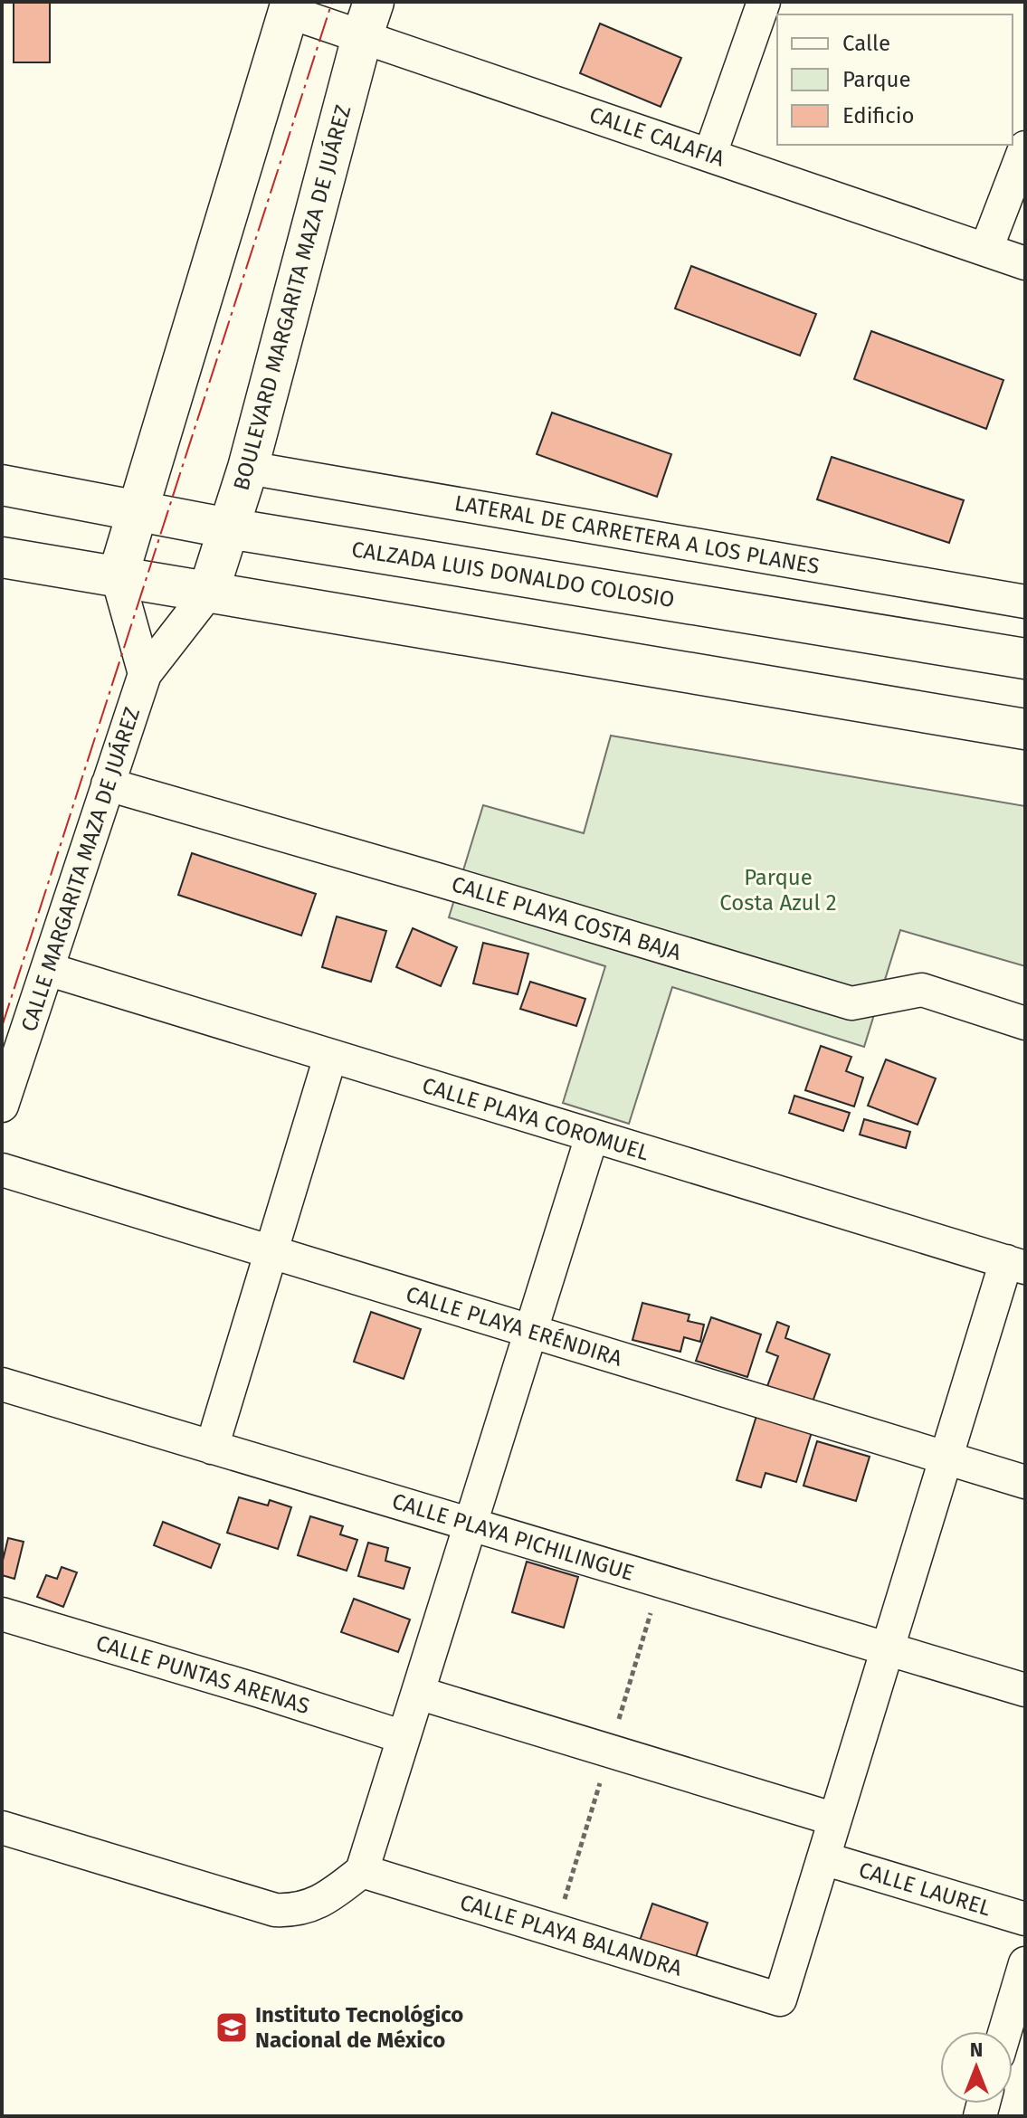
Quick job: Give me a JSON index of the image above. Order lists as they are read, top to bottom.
{
  "streets": {
    "main road": ["BOULEVARD MARGARITA MAZA DE JUÁREZ", "CALZADA LUIS DONALDO COLOSIO"],
    "street": [
      "CALLE CALAFIA",
      "LATERAL DE CARRETERA A LOS PLANES",
      "CALLE MARGARITA MAZA DE JUÁREZ",
      "CALLE PLAYA COSTA BAJA",
      "CALLE PLAYA COROMUEL",
      "CALLE PLAYA ERÉNDIRA",
      "CALLE PLAYA PICHILINGUE",
      "CALLE PUNTAS ARENAS",
      "CALLE LAUREL",
      "CALLE PLAYA BALANDRA"
    ]
  },
  "crossings": [
    ["CALLE CALAFIA", "BOULEVARD MARGARITA MAZA DE JUÁREZ"],
    ["BOULEVARD MARGARITA MAZA DE JUÁREZ", "LATERAL DE CARRETERA A LOS PLANES"],
    ["BOULEVARD MARGARITA MAZA DE JUÁREZ", "CALZADA LUIS DONALDO COLOSIO"],
    ["BOULEVARD MARGARITA MAZA DE JUÁREZ", "CALLE MARGARITA MAZA DE JUÁREZ"],
    ["CALLE MARGARITA MAZA DE JUÁREZ", "CALLE PLAYA COSTA BAJA"],
    ["CALLE MARGARITA MAZA DE JUÁREZ", "CALLE PLAYA COROMUEL"],
    ["CALLE LAUREL", "CALLE PLAYA BALANDRA"]
  ],
  "parks": ["Parque Costa Azul 2"],
  "places": {
    "school or university": ["Instituto Tecnológico Nacional de México"]
  },
  "legend": ["Calle", "Parque", "Edificio"],
  "north": "top"
}
